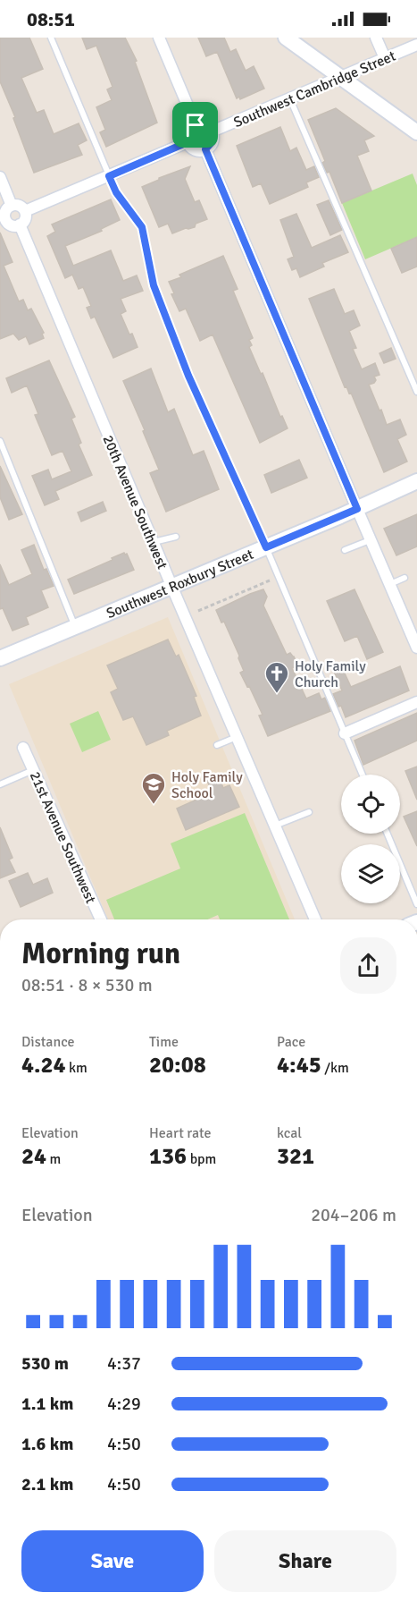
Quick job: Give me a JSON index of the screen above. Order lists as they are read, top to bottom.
{
  "streets": {
    "main road": ["Southwest Roxbury Street"],
    "street": ["Southwest Cambridge Street", "20th Avenue Southwest", "21st Avenue Southwest"]
  },
  "crossings": [
    ["20th Avenue Southwest", "Southwest Roxbury Street"]
  ],
  "places": {
    "church": ["Holy Family Church"],
    "school or university": ["Holy Family School"]
  },
  "page": {
    "status": "08:51",
    "heading": ["Morning run", "08:51 · 8 × 530 m"],
    "stats": [
      ["Distance", "4.24 km"],
      ["Time", "20:08"],
      ["Pace", "4:45 /km"],
      ["Elevation", "24 m"],
      ["Heart rate", "136 bpm"],
      ["kcal", "321"]
    ],
    "chart": ["Elevation", "204–206 m"],
    "list": [
      {
        "name": "530 m",
        "note": "4:37"
      },
      {
        "name": "1.1 km",
        "note": "4:29"
      },
      {
        "name": "1.6 km",
        "note": "4:50"
      },
      {
        "name": "2.1 km",
        "note": "4:50"
      }
    ],
    "buttons": ["Save", "Share"]
  }
}
